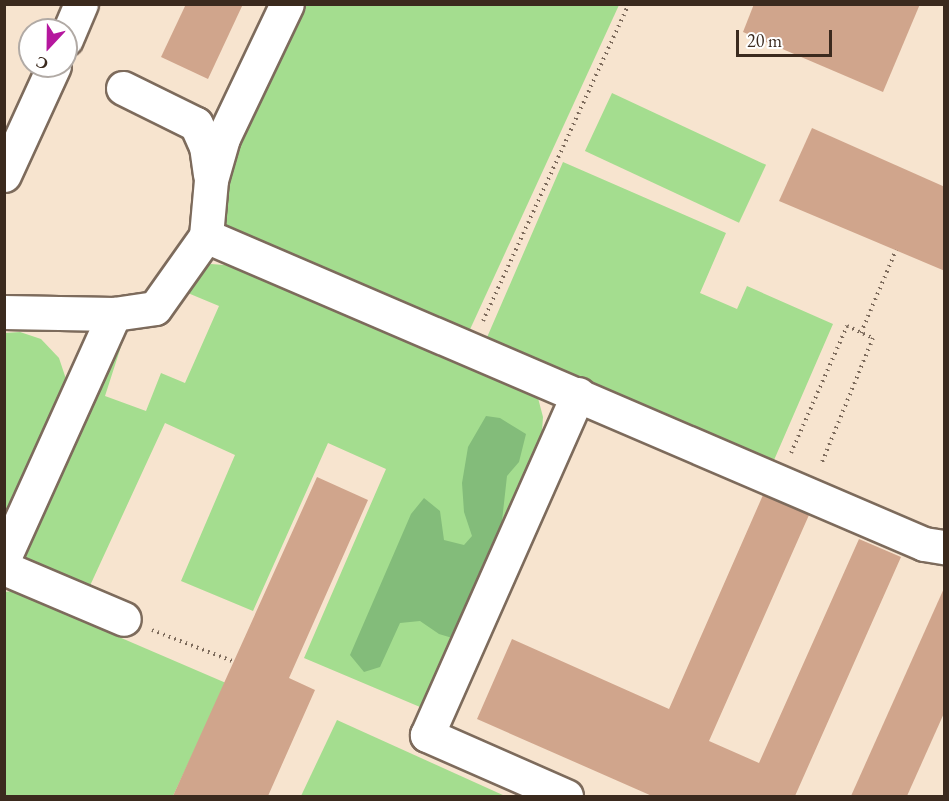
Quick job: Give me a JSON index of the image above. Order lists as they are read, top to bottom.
{
  "scale_bar": "20 m",
  "north": "bottom"
}
